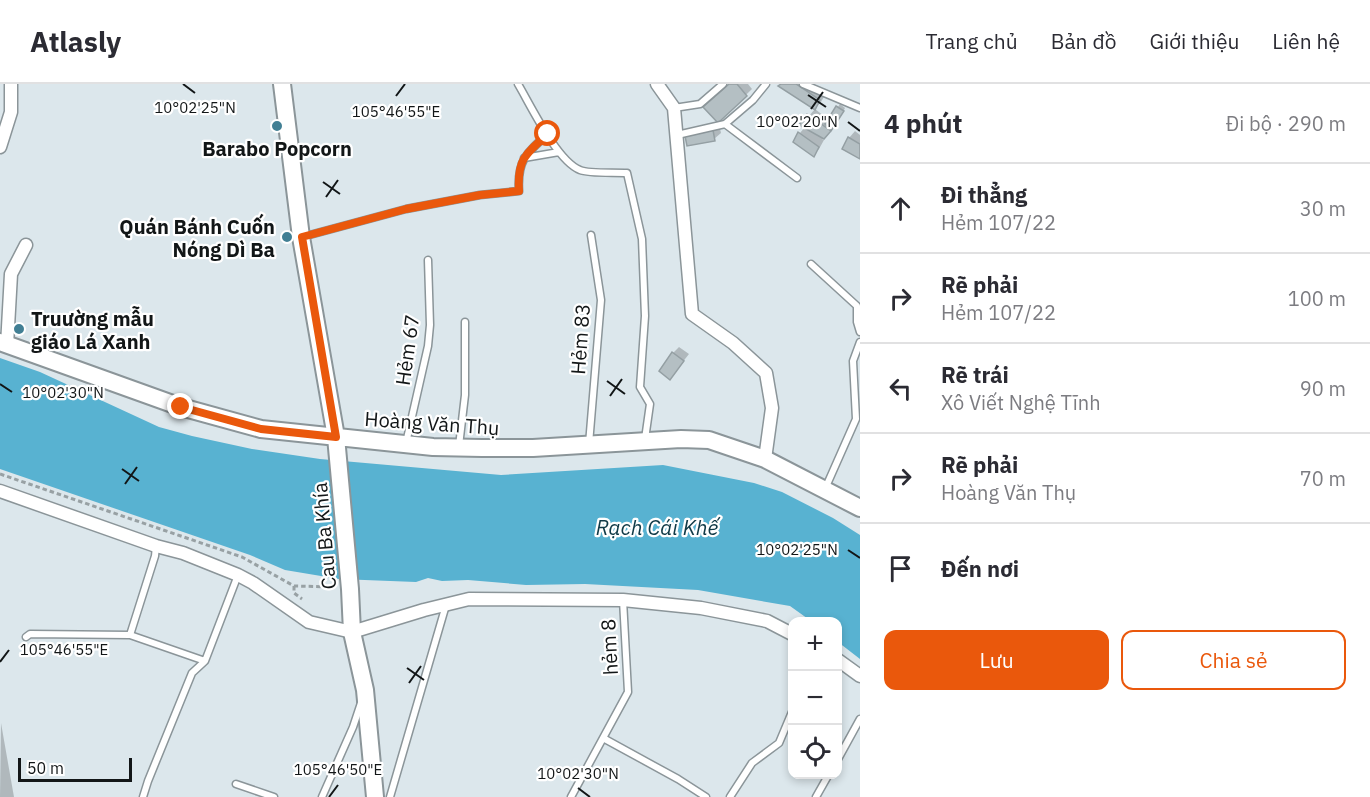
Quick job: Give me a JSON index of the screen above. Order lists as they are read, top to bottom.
{
  "streets": {
    "street": ["Hoàng Văn Thụ", "Cau Ba Khía"],
    "lane": ["Hẻm 83", "Hẻm 67", "hẻm 8"]
  },
  "crossings": [
    ["Hẻm 83", "Hoàng Văn Thụ"],
    ["Hẻm 67", "Hoàng Văn Thụ"],
    ["Hoàng Văn Thụ", "Cau Ba Khía"]
  ],
  "water": ["Rạch Cái Khế"],
  "places": ["Barabo Popcorn", "Quán Bánh Cuốn Nóng Dì Ba", "Truường mẫu giáo Lá Xanh"],
  "scale_bar": "50 m",
  "page": {
    "header": "Atlasly",
    "nav": [
      "Trang chủ",
      "Bản đồ",
      "Giới thiệu",
      "Liên hệ"
    ],
    "heading": ["4 phút", "Đi bộ · 290 m"],
    "list": [
      ["Đi thẳng", "Hẻm 107/22", "30 m"],
      ["Rẽ phải", "Hẻm 107/22", "100 m"],
      ["Rẽ trái", "Xô Viết Nghệ Tĩnh", "90 m"],
      ["Rẽ phải", "Hoàng Văn Thụ", "70 m"],
      "Đến nơi"
    ],
    "buttons": ["Lưu", "Chia sẻ"],
    "map_buttons": ["+", "−"],
    "scale": "50 m"
  },
  "coordinates": [
    "10°02'25\"N",
    "105°46'55\"E",
    "10°02'20\"N",
    "10°02'30\"N",
    "105°46'50\"E"
  ]
}
